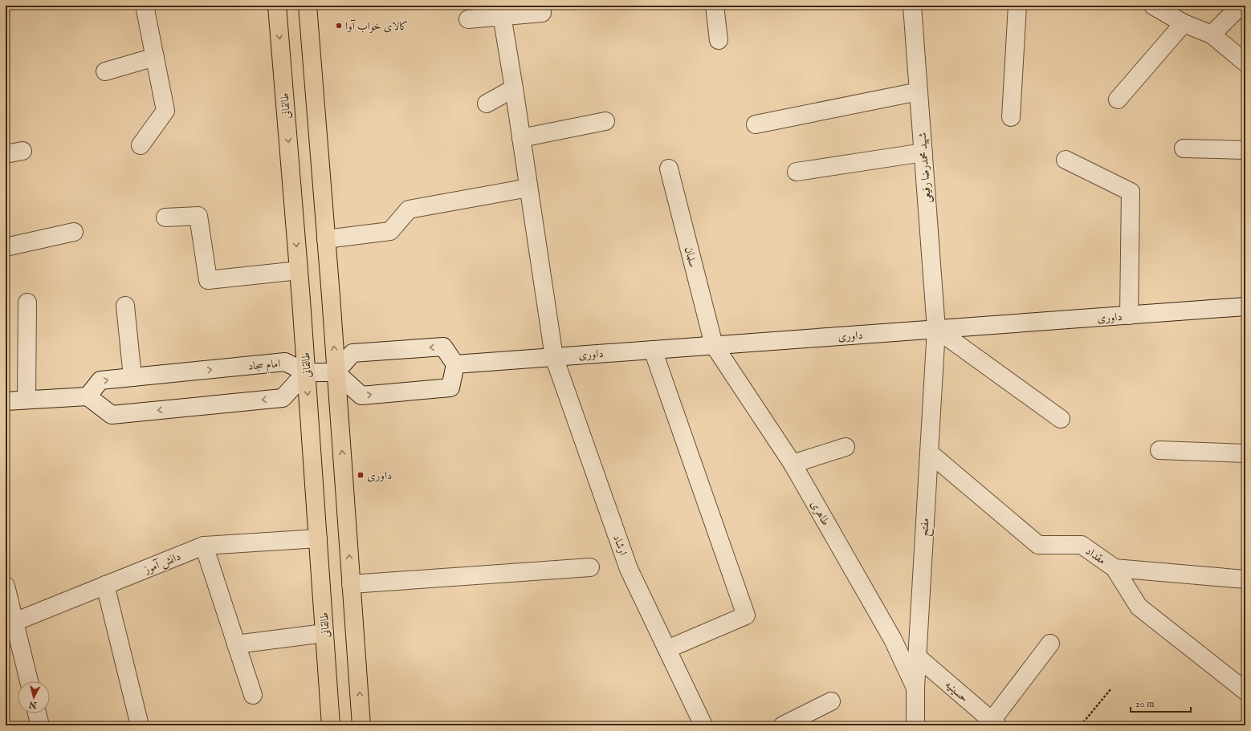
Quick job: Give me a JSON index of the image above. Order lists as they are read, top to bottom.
{
  "streets": {
    "main road": ["طالقانی"],
    "street": [
      "شهید محمدرضا رفیعی",
      "سلمان",
      "داوری",
      "امام سجاد",
      "طاهری",
      "مفتح",
      "ارشاد",
      "مقداد",
      "دانش آموز",
      "حسینیه"
    ]
  },
  "crossings": [
    ["طالقانی", "امام سجاد"],
    ["طالقانی", "دانش آموز"],
    ["شهید محمدرضا رفیعی", "داوری"],
    ["شهید محمدرضا رفیعی", "مفتح"],
    ["سلمان", "داوری"],
    ["سلمان", "طاهری"],
    ["داوری", "طاهری"],
    ["داوری", "مفتح"],
    ["داوری", "ارشاد"],
    ["طاهری", "مفتح"],
    ["مفتح", "مقداد"],
    ["مفتح", "حسینیه"]
  ],
  "places": {
    "other": ["کالای خواب آوا"],
    "transit": ["داوری"]
  },
  "scale_bar": "20 m",
  "north": "bottom"
}
